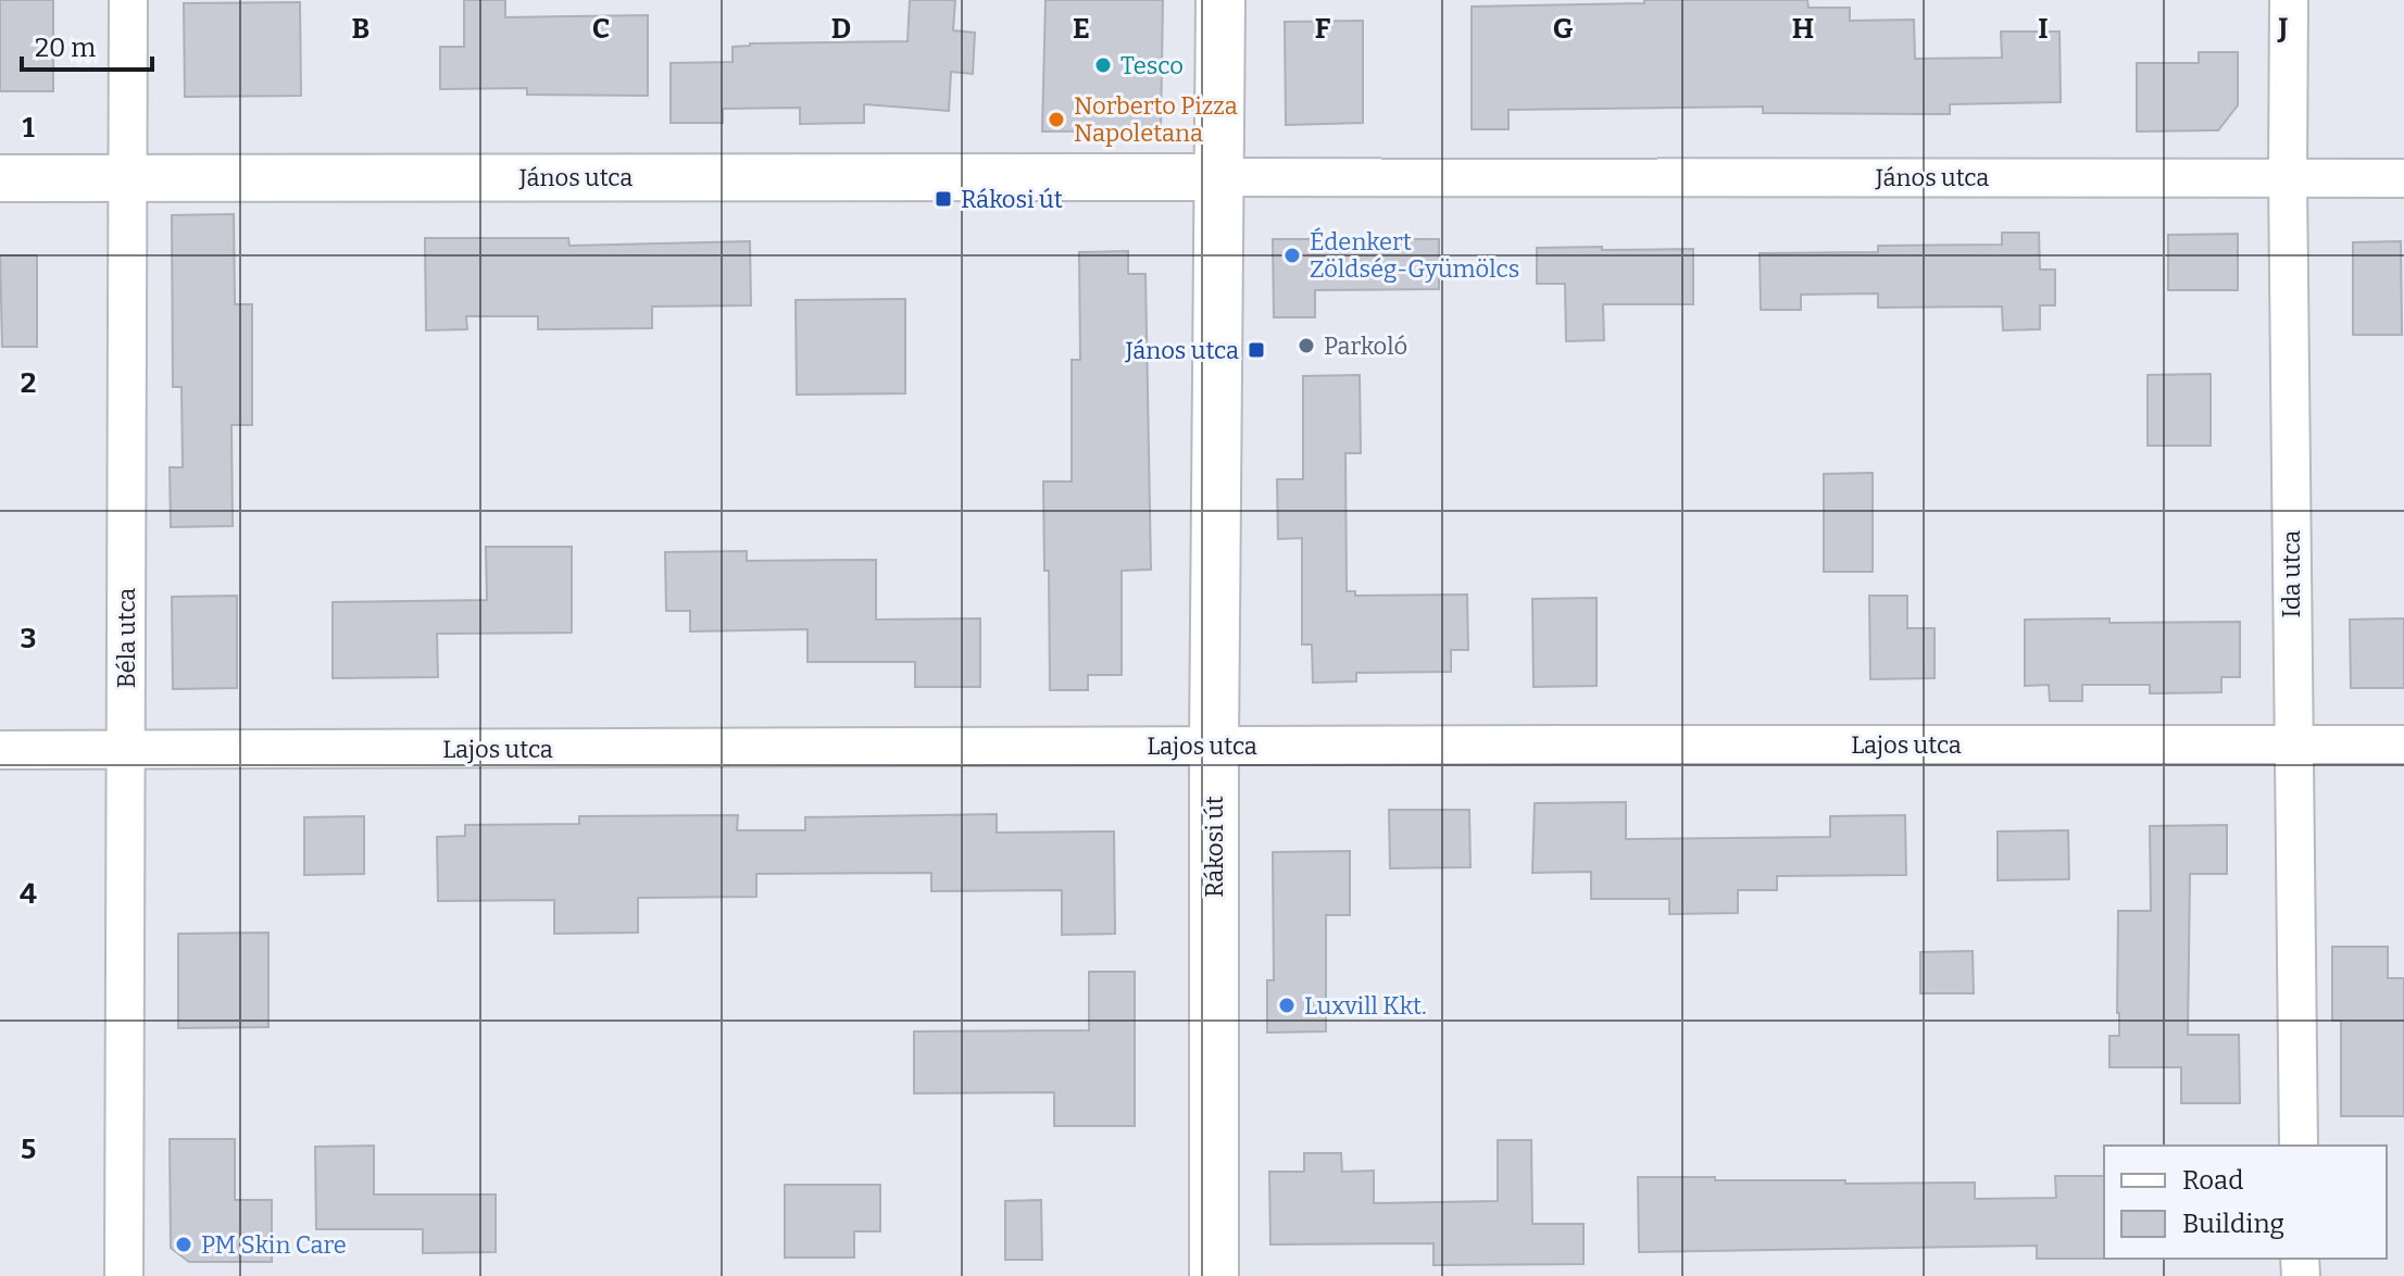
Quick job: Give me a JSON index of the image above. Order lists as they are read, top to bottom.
{
  "streets": {
    "main road": ["Rákosi út"],
    "street": [
      "János utca",
      "Ida utca",
      "Béla utca",
      "Lajos utca"
    ]
  },
  "crossings": [
    ["János utca", "Ida utca"],
    ["János utca", "Béla utca"],
    ["János utca", "Rákosi út"],
    ["Ida utca", "Lajos utca"],
    ["Béla utca", "Lajos utca"],
    ["Lajos utca", "Rákosi út"]
  ],
  "places": {
    "other": [
      "Tesco",
      "Norberto Pizza Napoletana",
      "Édenkert Zöldség-Gyümölcs",
      "Parkoló",
      "Luxvill Kkt.",
      "PM Skin Care"
    ],
    "transit": ["Rákosi út", "János utca"]
  },
  "legend": ["Road", "Building"],
  "scale_bar": "20 m",
  "grid": {
    "columns": [
      "B",
      "C",
      "D",
      "E",
      "F",
      "G",
      "H",
      "I",
      "J"
    ],
    "rows": [
      "1",
      "2",
      "3",
      "4",
      "5"
    ]
  }
}
